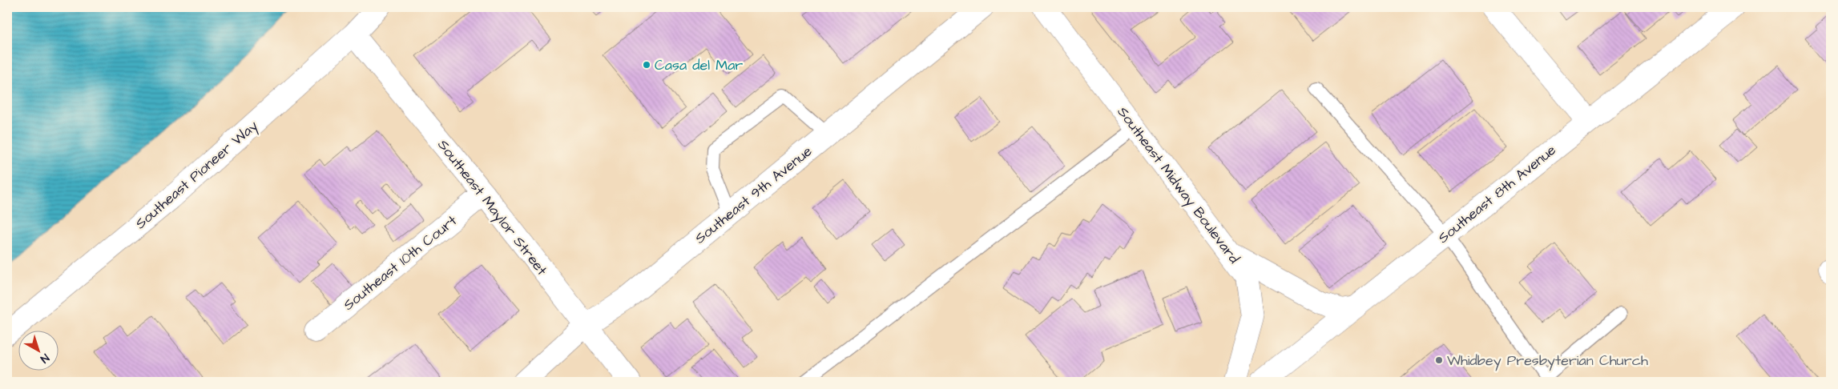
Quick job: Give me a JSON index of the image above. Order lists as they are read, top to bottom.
{
  "streets": {
    "street": [
      "Southeast Pioneer Way",
      "Southeast Midway Boulevard",
      "Southeast 8th Avenue",
      "Southeast 9th Avenue",
      "Southeast Maylor Street",
      "Southeast 10th Court"
    ]
  },
  "crossings": [
    ["Southeast Pioneer Way", "Southeast Maylor Street"],
    ["Southeast 9th Avenue", "Southeast Maylor Street"],
    ["Southeast Maylor Street", "Southeast 10th Court"]
  ],
  "places": ["Casa del Mar", "Whidbey Presbyterian Church"],
  "north": "bottom right"
}
